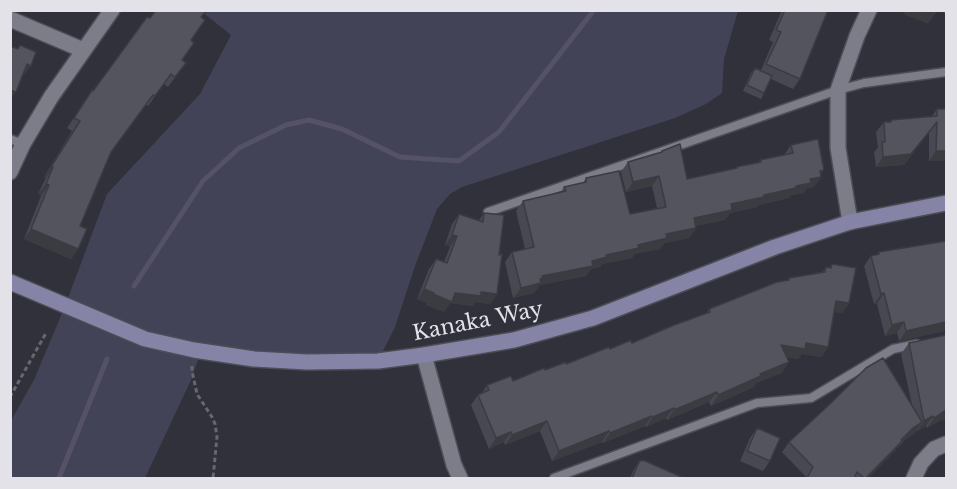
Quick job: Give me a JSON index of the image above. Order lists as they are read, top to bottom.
{
  "streets": {
    "main road": ["Kanaka Way"]
  }
}
